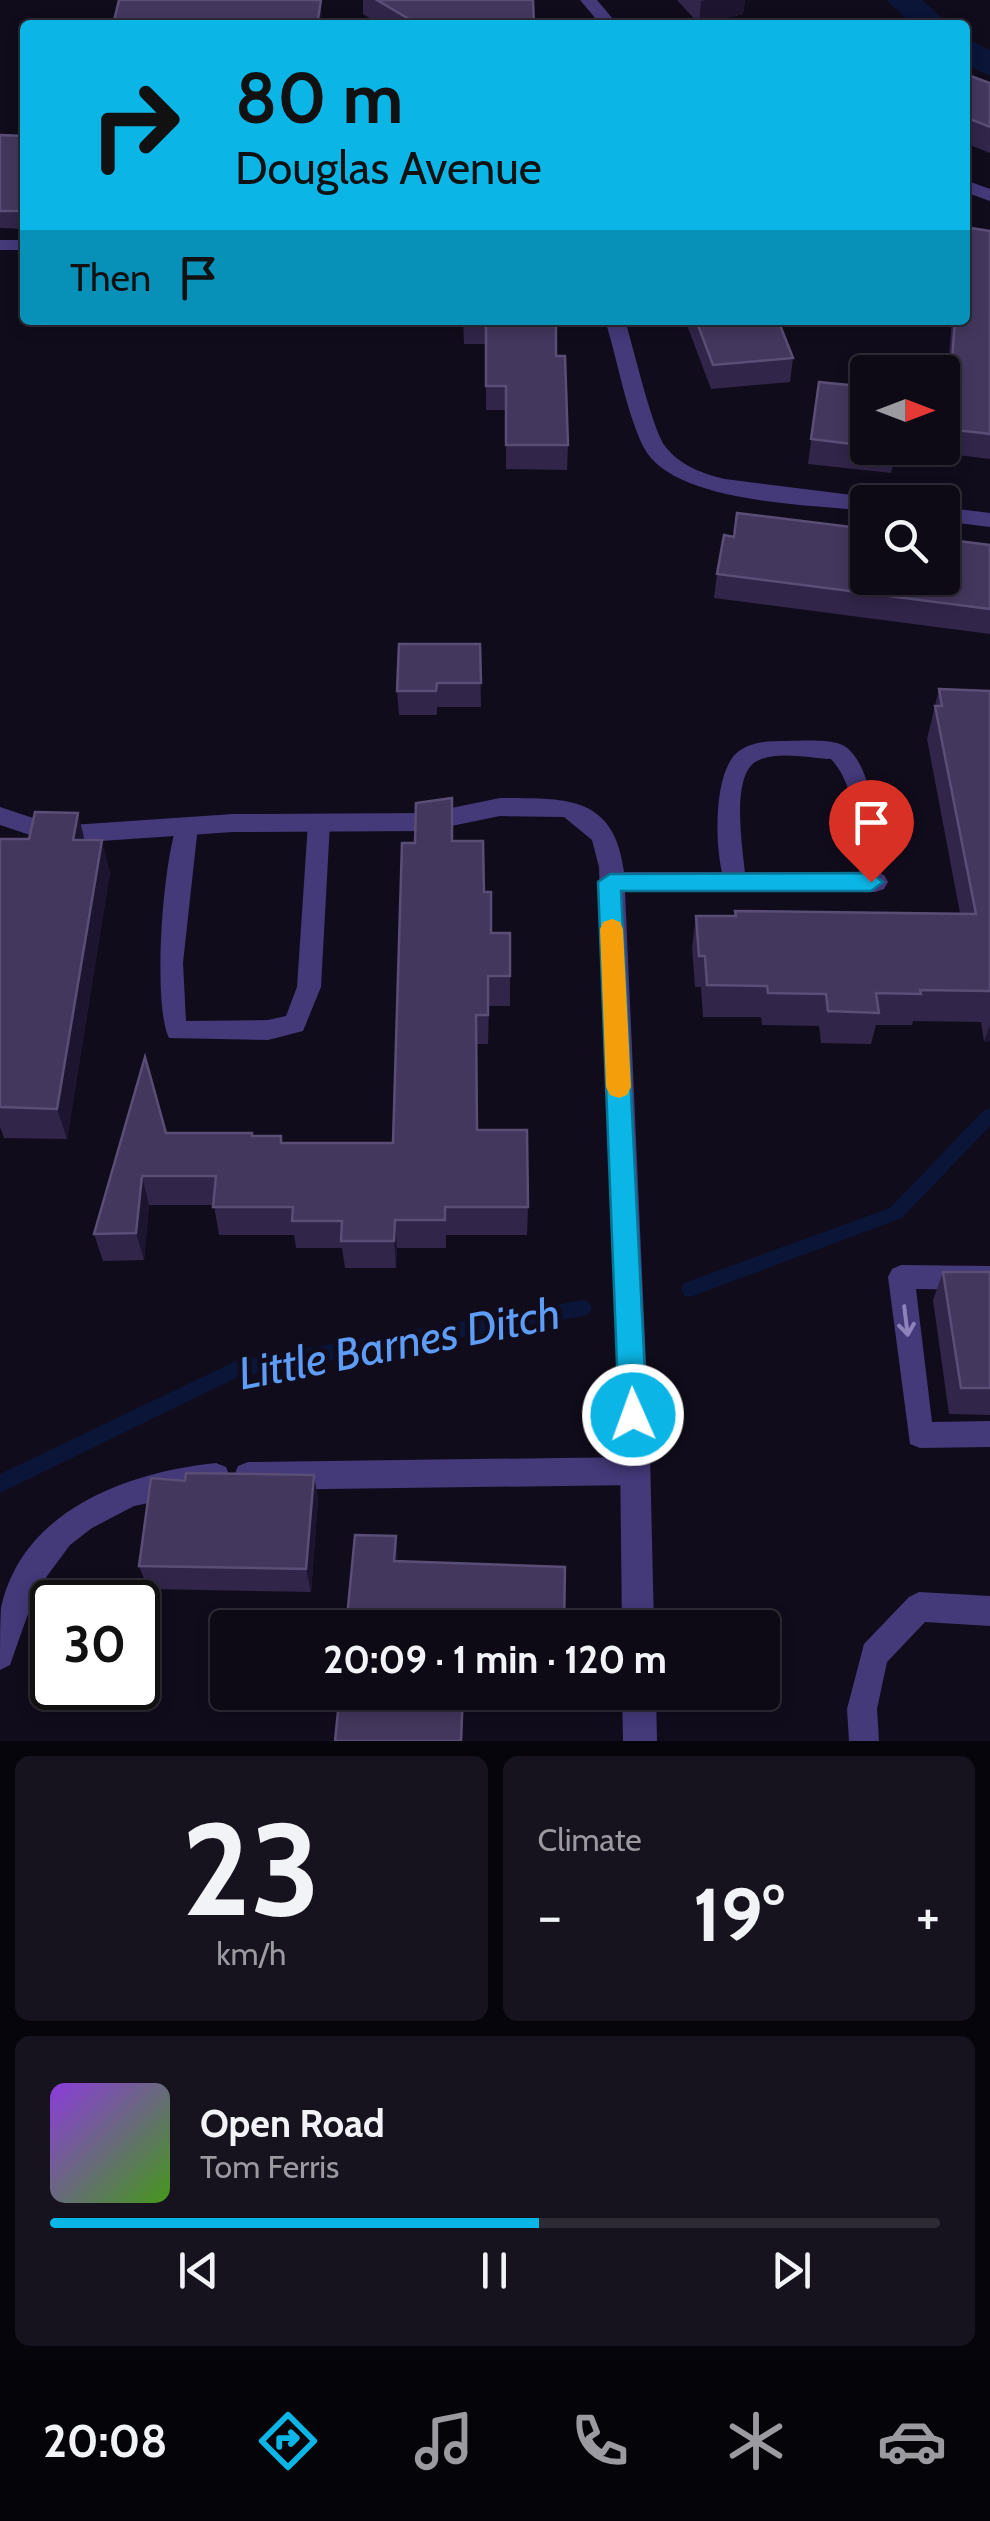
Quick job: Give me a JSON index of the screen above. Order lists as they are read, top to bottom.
{
  "water": ["Little Barnes Ditch"],
  "north": "right",
  "page": {
    "turn": ["80 m", "Douglas Avenue"],
    "then": "Then",
    "limit": "30",
    "trip": "20:09 · 1 min · 120 m",
    "tile": [
      ["23", "km/h"],
      "Climate"
    ],
    "heat": ["−", "19°", "+"],
    "song": ["Open Road", "Tom Ferris"],
    "tabs": "20:08"
  }
}
